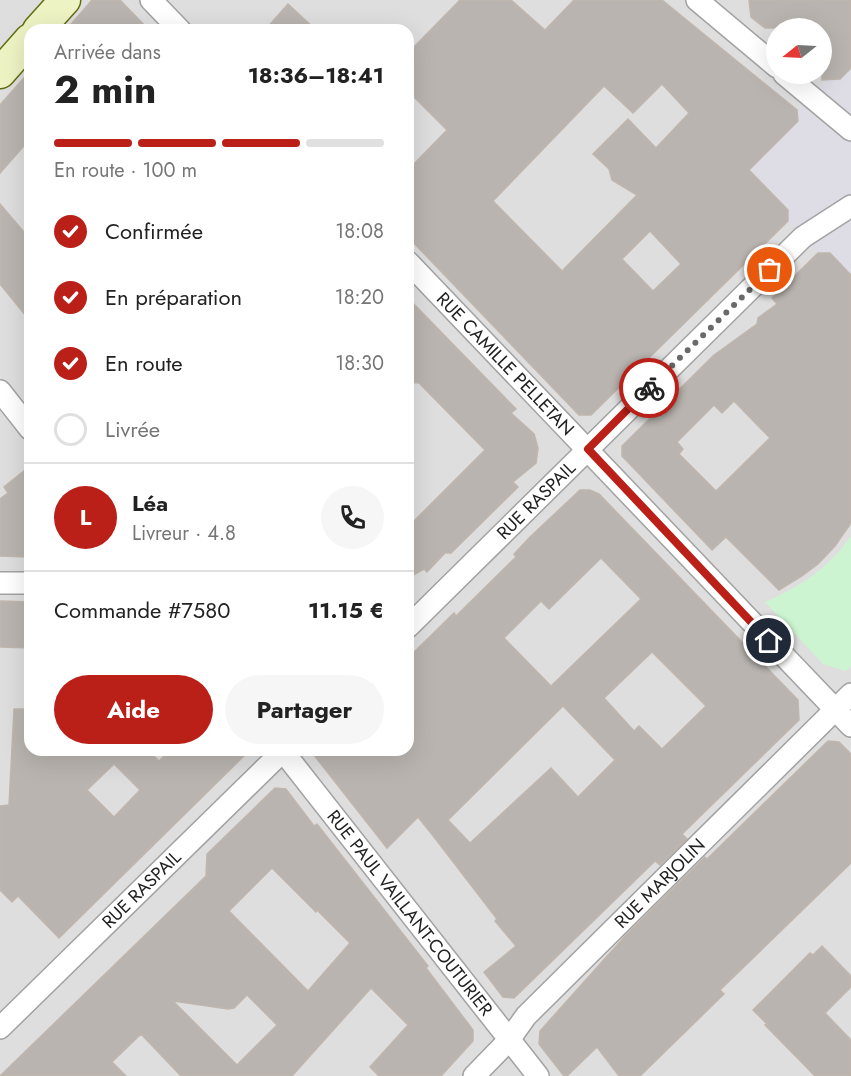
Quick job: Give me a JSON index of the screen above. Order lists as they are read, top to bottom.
{
  "streets": {
    "street": [
      "RUE CAMILLE PELLETAN",
      "RUE RASPAIL",
      "RUE MARJOLIN",
      "RUE PAUL VAILLANT-COUTURIER"
    ]
  },
  "crossings": [
    ["RUE CAMILLE PELLETAN", "RUE RASPAIL"],
    ["RUE CAMILLE PELLETAN", "RUE MARJOLIN"],
    ["RUE MARJOLIN", "RUE PAUL VAILLANT-COUTURIER"]
  ],
  "north": "left",
  "page": {
    "heading": ["2 min", "Arrivée dans", "18:36–18:41"],
    "panel": [
      "Léa",
      "Livreur · 4.8",
      "Commande #7580",
      "11.15 €"
    ],
    "bar": "En route · 100 m",
    "list": [
      ["Confirmée", "18:08"],
      ["En préparation", "18:20"],
      ["En route", "18:30"],
      "Livrée"
    ],
    "round": "L",
    "buttons": ["Aide", "Partager"]
  }
}
